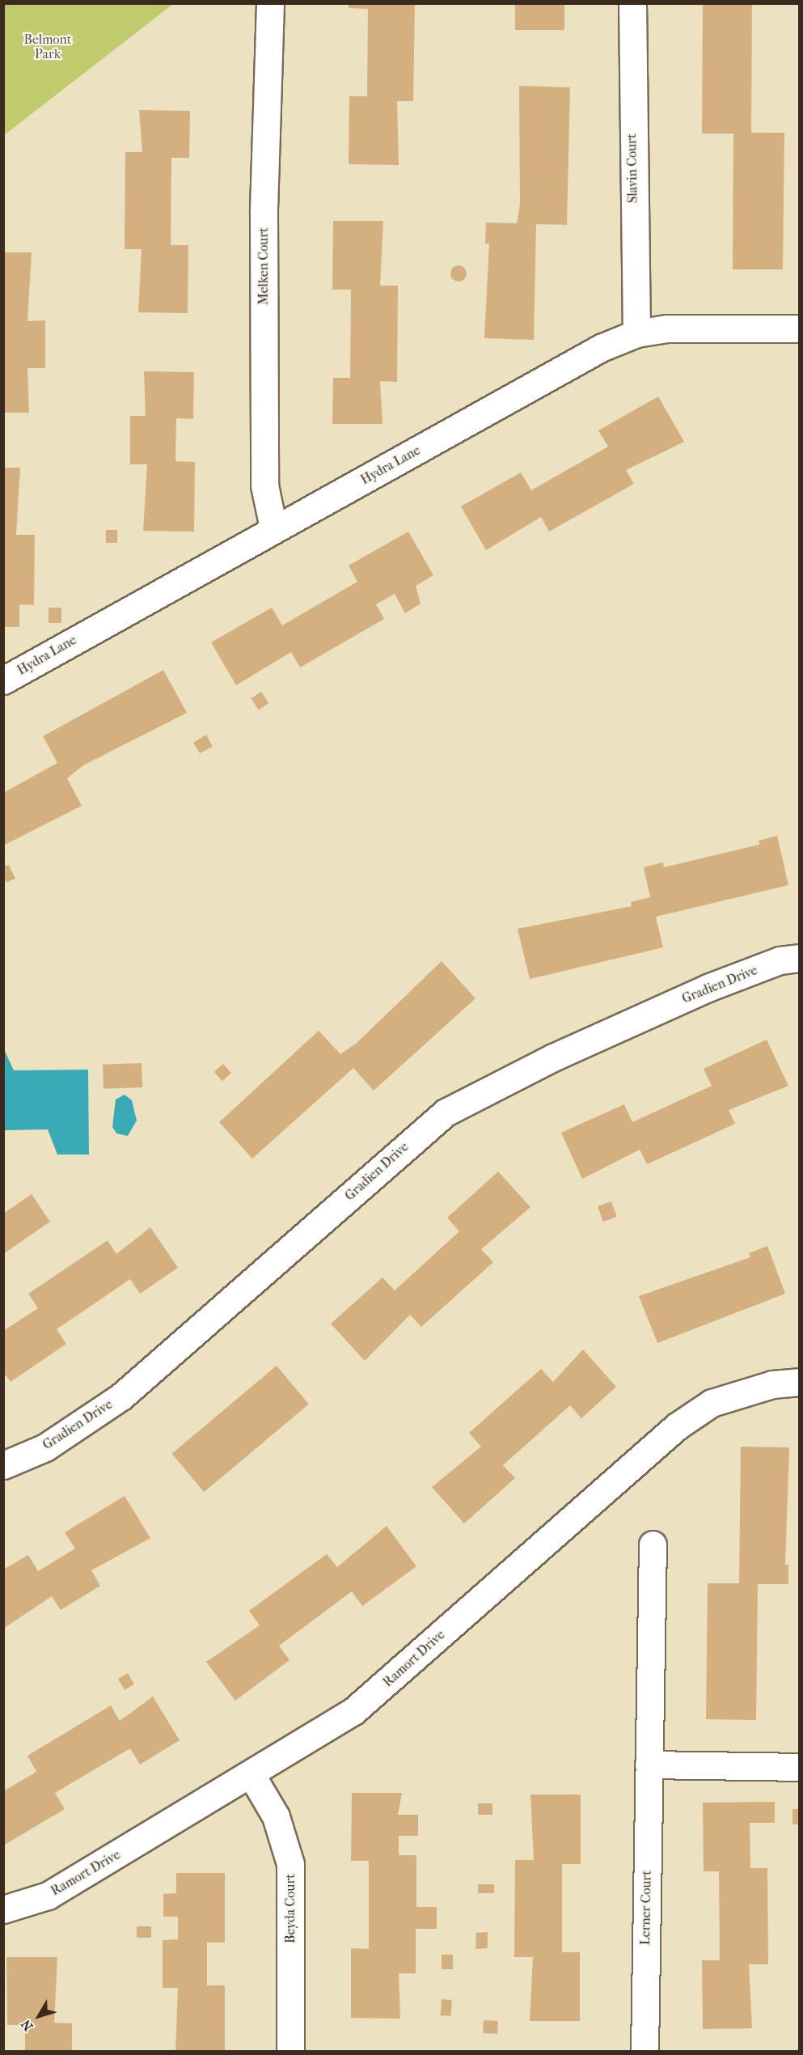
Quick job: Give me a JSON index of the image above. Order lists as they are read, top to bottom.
{
  "streets": {
    "street": [
      "Slavin Court",
      "Melken Court",
      "Hydra Lane",
      "Gradien Drive",
      "Ramort Drive",
      "Lerner Court",
      "Beyda Court"
    ]
  },
  "crossings": [
    ["Slavin Court", "Hydra Lane"],
    ["Melken Court", "Hydra Lane"],
    ["Ramort Drive", "Beyda Court"]
  ],
  "parks": ["Belmont Park"],
  "north": "bottom left"
}
